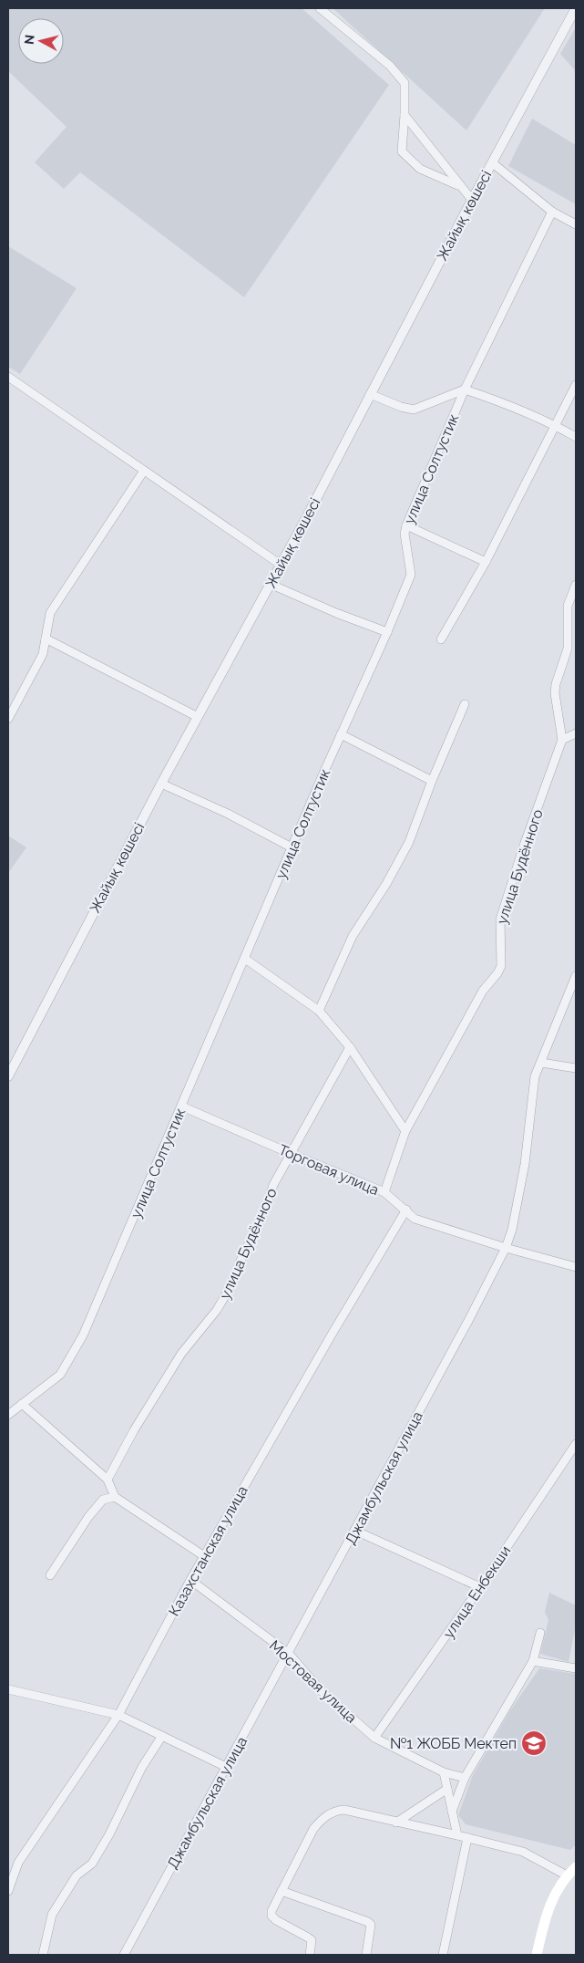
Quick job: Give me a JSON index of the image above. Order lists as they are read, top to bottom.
{
  "streets": {
    "street": [
      "Жайық көшесі",
      "улица Солтустик",
      "улица Будённого",
      "Торговая улица",
      "Джамбульская улица",
      "Казахстанская улица",
      "улица Енбекши",
      "Мостовая улица"
    ]
  },
  "crossings": [
    ["улица Солтустик", "Торговая улица"],
    ["улица Будённого", "Торговая улица"],
    ["Торговая улица", "Джамбульская улица"],
    ["Торговая улица", "Казахстанская улица"],
    ["Джамбульская улица", "Мостовая улица"],
    ["Казахстанская улица", "Мостовая улица"],
    ["улица Енбекши", "Мостовая улица"]
  ],
  "places": {
    "school or university": ["№1 ЖОББ Мектеп"]
  },
  "north": "left"
}
